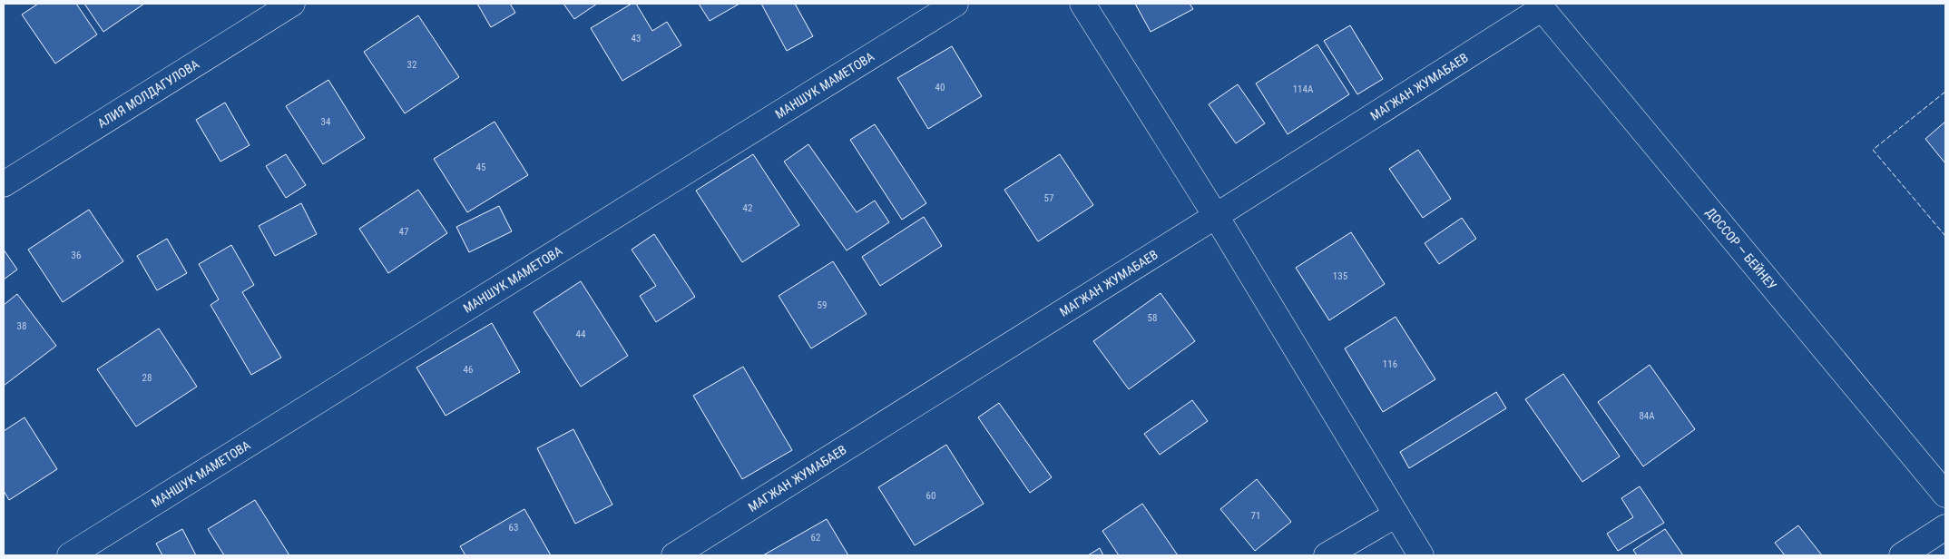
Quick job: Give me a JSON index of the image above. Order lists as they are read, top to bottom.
{
  "streets": {
    "main road": [
      "МАНШУК МАМЕТОВА",
      "МАГЖАН ЖУМАБАЕВ",
      "АЛИЯ МОЛДАГУЛОВА",
      "ДОССОР — БЕЙНЕУ"
    ]
  },
  "crossings": [
    ["МАГЖАН ЖУМАБАЕВ", "ДОССОР — БЕЙНЕУ"]
  ],
  "house_numbers": [
    "43",
    "32",
    "40",
    "114А",
    "34",
    "45",
    "57",
    "42",
    "47",
    "36",
    "135",
    "59",
    "58",
    "38",
    "44",
    "116",
    "46",
    "28",
    "84А",
    "60",
    "71",
    "63",
    "62"
  ]
}
